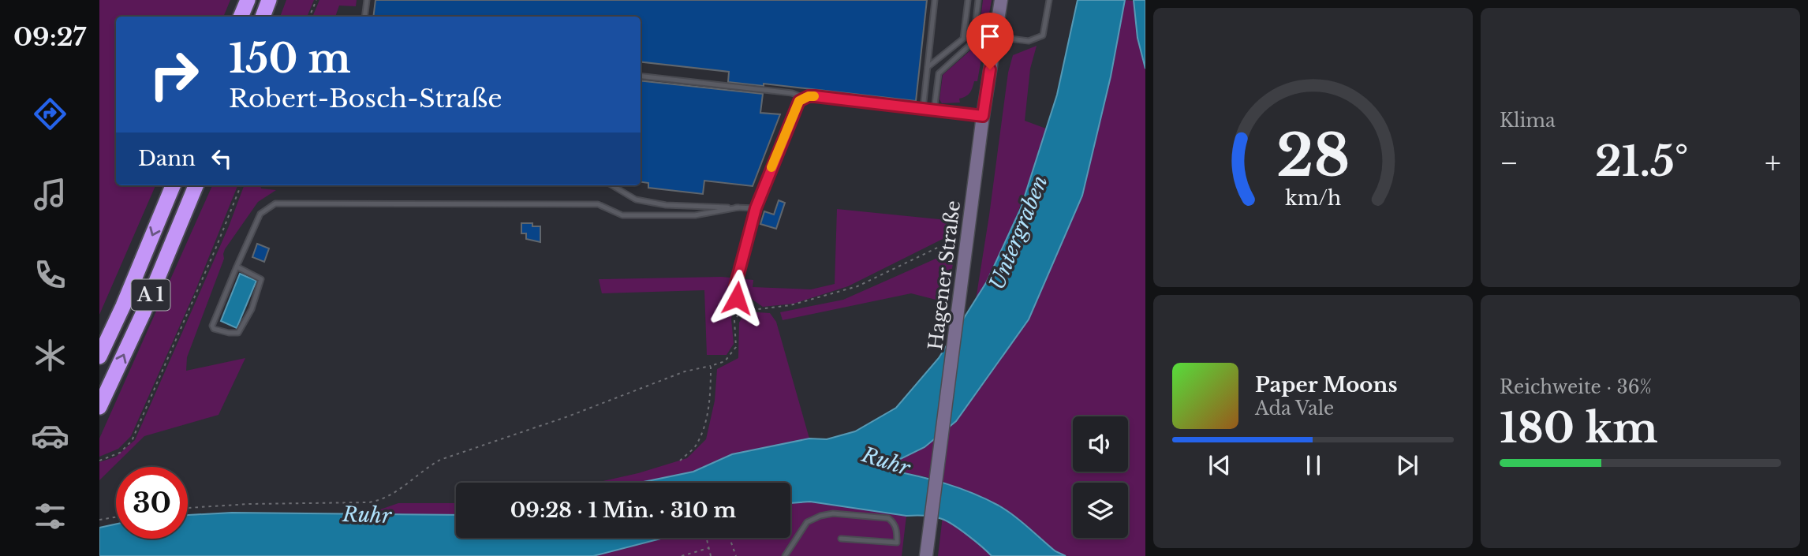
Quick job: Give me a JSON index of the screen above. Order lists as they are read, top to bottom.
{
  "streets": {
    "highway": ["A 1"],
    "main road": ["Hagener Straße"]
  },
  "water": ["Untergraben", "Ruhr"],
  "page": {
    "tabs": "09:27",
    "tile": [
      "Klima",
      ["Reichweite · 36%", "180 km"]
    ],
    "turn": ["150 m", "Robert-Bosch-Straße"],
    "then": "Dann",
    "heat": ["−", "21.5°", "+"],
    "song": ["Paper Moons", "Ada Vale"],
    "limit": "30",
    "trip": "09:28 · 1 Min. · 310 m",
    "gauge": ["28", "km/h"]
  }
}
